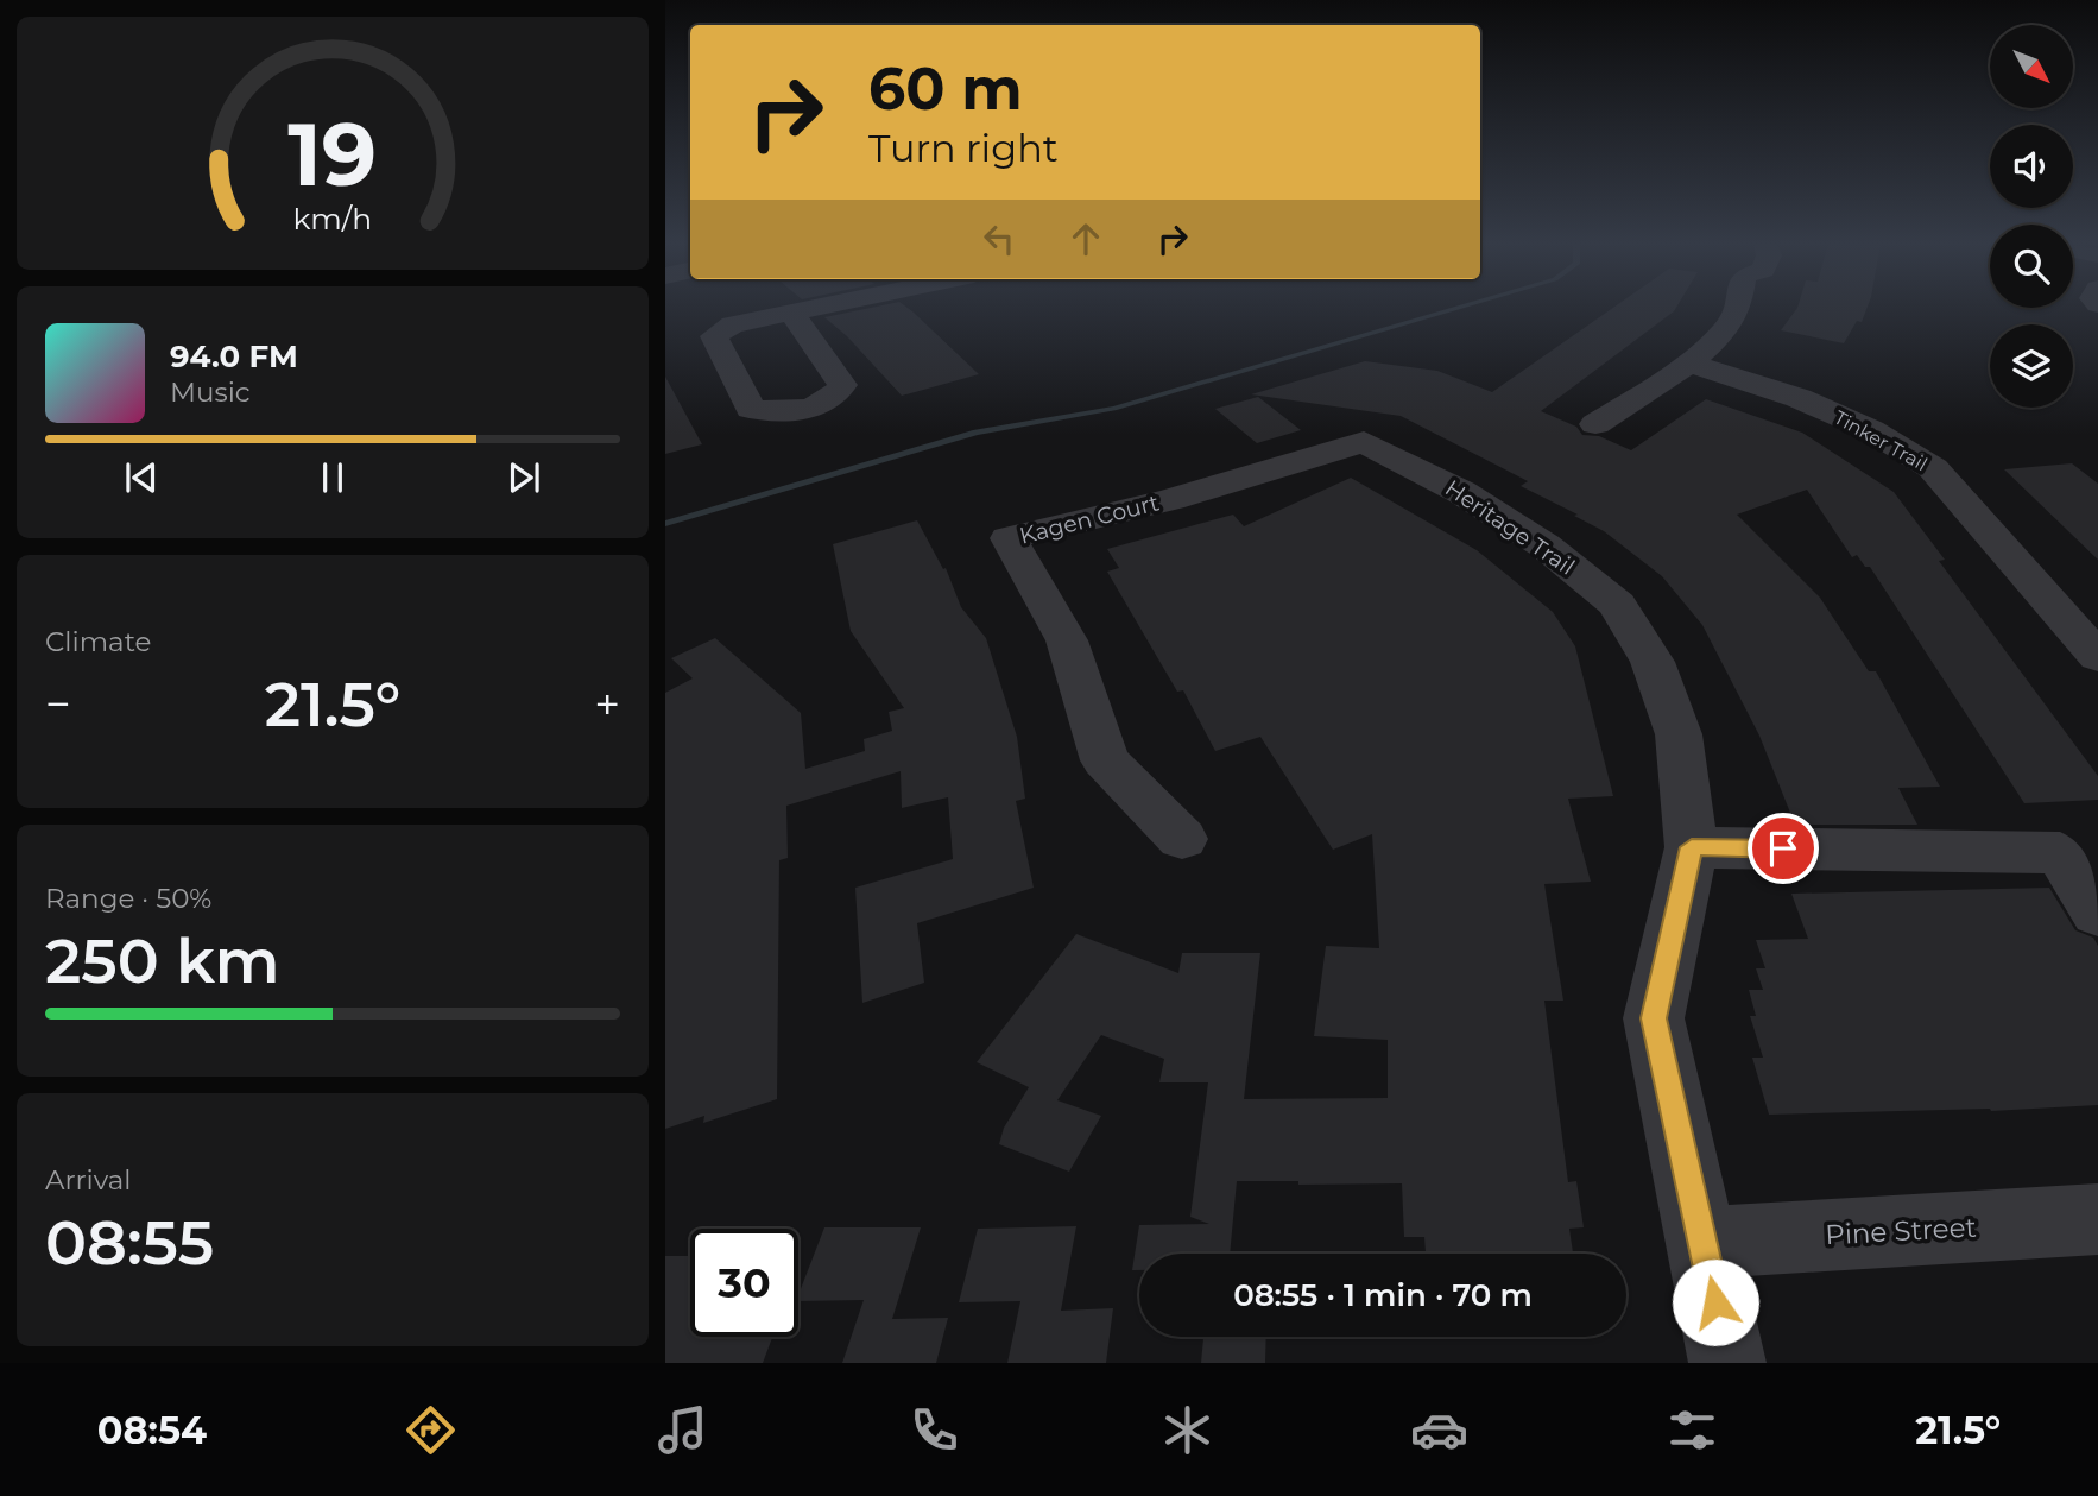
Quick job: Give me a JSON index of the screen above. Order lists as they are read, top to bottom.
{
  "streets": {
    "street": [
      "Tinker Trail",
      "Kagen Court",
      "Heritage Trail",
      "Pine Street"
    ]
  },
  "crossings": [
    ["Kagen Court", "Heritage Trail"],
    ["Heritage Trail", "Pine Street"]
  ],
  "north": "bottom right",
  "page": {
    "turn": ["60 m", "Turn right"],
    "song": ["94.0 FM", "Music"],
    "tile": [
      "Climate",
      ["Range · 50%", "250 km"],
      ["Arrival", "08:55"]
    ],
    "heat": ["−", "21.5°", "+"],
    "limit": "30",
    "trip": "08:55 · 1 min · 70 m",
    "tabs": ["08:54", "21.5°"],
    "gauge": ["19", "km/h"]
  }
}
